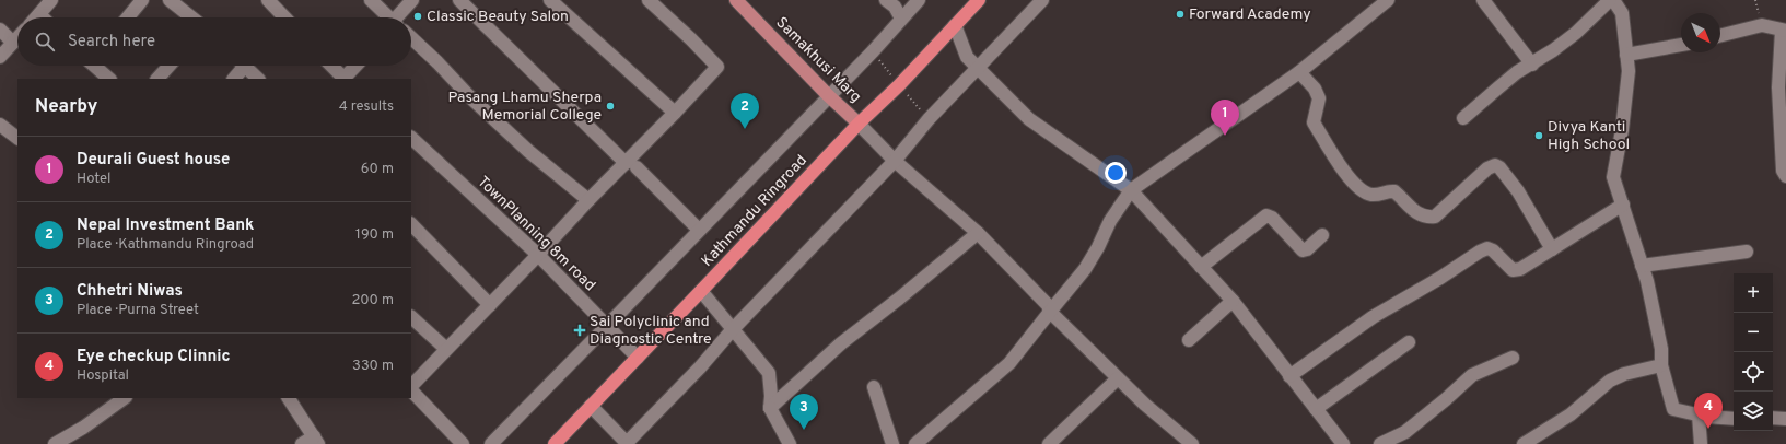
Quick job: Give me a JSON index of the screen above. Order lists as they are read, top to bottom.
{
  "streets": {
    "highway": ["Kathmandu Ringroad"],
    "main road": ["Samakhusi Marg"],
    "street": ["TownPlanning 8m road"]
  },
  "crossings": [
    ["Samakhusi Marg", "Kathmandu Ringroad"],
    ["Kathmandu Ringroad", "TownPlanning 8m road"]
  ],
  "places": {
    "other": [
      "Forward Academy",
      "Classic Beauty Salon",
      "Pasang Lhamu Sherpa Memorial College",
      "Divya Kanti High School"
    ],
    "health": ["Sai Polyclinic and Diagnostic Centre"]
  },
  "north": "bottom right",
  "page": {
    "search": "Search here",
    "heading": ["Nearby", "4 results"],
    "pins": [
      "2",
      "1",
      "4",
      "3"
    ],
    "list": [
      {
        "mark": "1",
        "name": "Deurali Guest house",
        "note": "Hotel",
        "value": "60 m"
      },
      {
        "mark": "2",
        "name": "Nepal Investment Bank",
        "note": "Place · Kathmandu Ringroad",
        "value": "190 m"
      },
      {
        "mark": "3",
        "name": "Chhetri Niwas",
        "note": "Place · Purna Street",
        "value": "200 m"
      },
      {
        "mark": "4",
        "name": "Eye checkup Clinnic",
        "note": "Hospital",
        "value": "330 m"
      }
    ],
    "map_buttons": ["+", "−"]
  }
}
